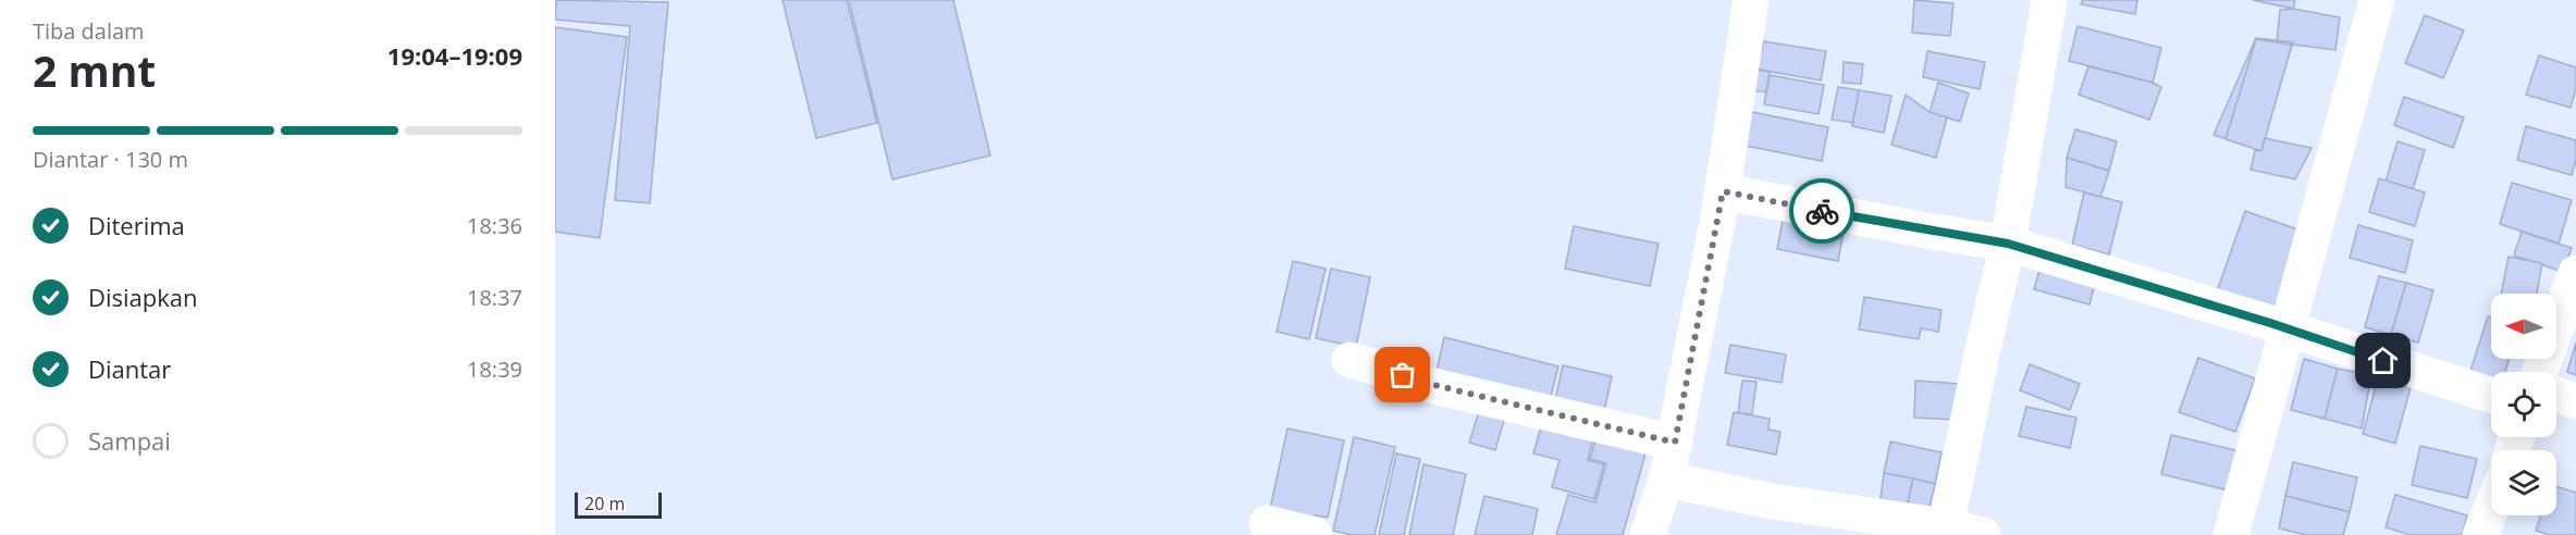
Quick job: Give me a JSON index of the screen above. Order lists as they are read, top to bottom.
{
  "scale_bar": "20 m",
  "north": "left",
  "page": {
    "heading": ["2 mnt", "Tiba dalam", "19:04–19:09"],
    "bar": "Diantar · 130 m",
    "list": [
      ["Diterima", "18:36"],
      ["Disiapkan", "18:37"],
      ["Diantar", "18:39"],
      "Sampai"
    ],
    "scale": "20 m"
  }
}
